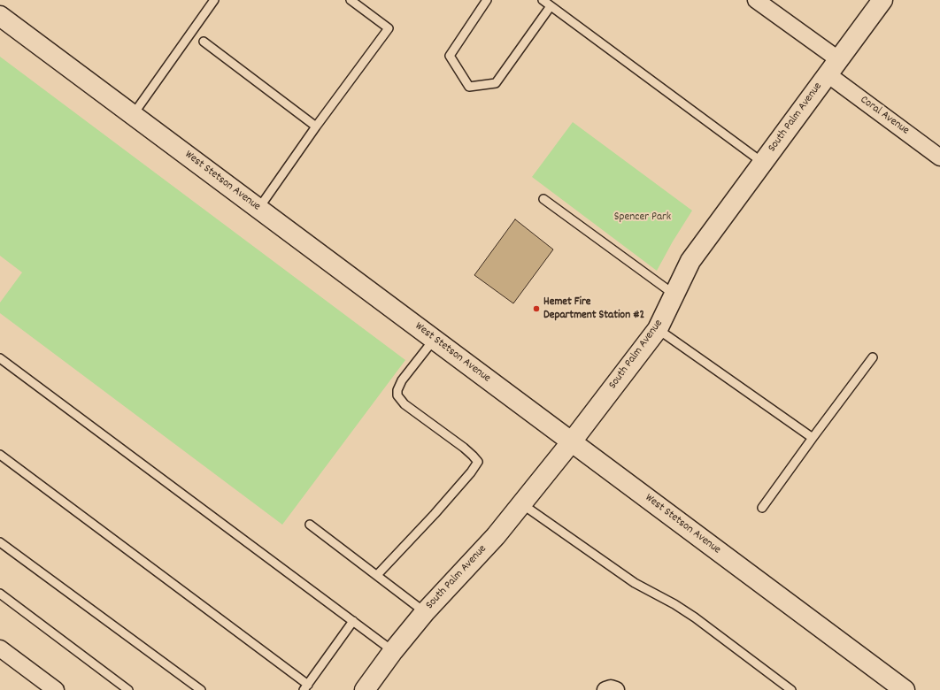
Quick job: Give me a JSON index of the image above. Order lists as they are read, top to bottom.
{
  "streets": {
    "main road": ["South Palm Avenue", "West Stetson Avenue"],
    "street": ["Coral Avenue"]
  },
  "crossings": [
    ["Coral Avenue", "South Palm Avenue"],
    ["South Palm Avenue", "West Stetson Avenue"]
  ],
  "parks": ["Spencer Park"],
  "places": ["Hemet Fire Department Station #2"]
}
